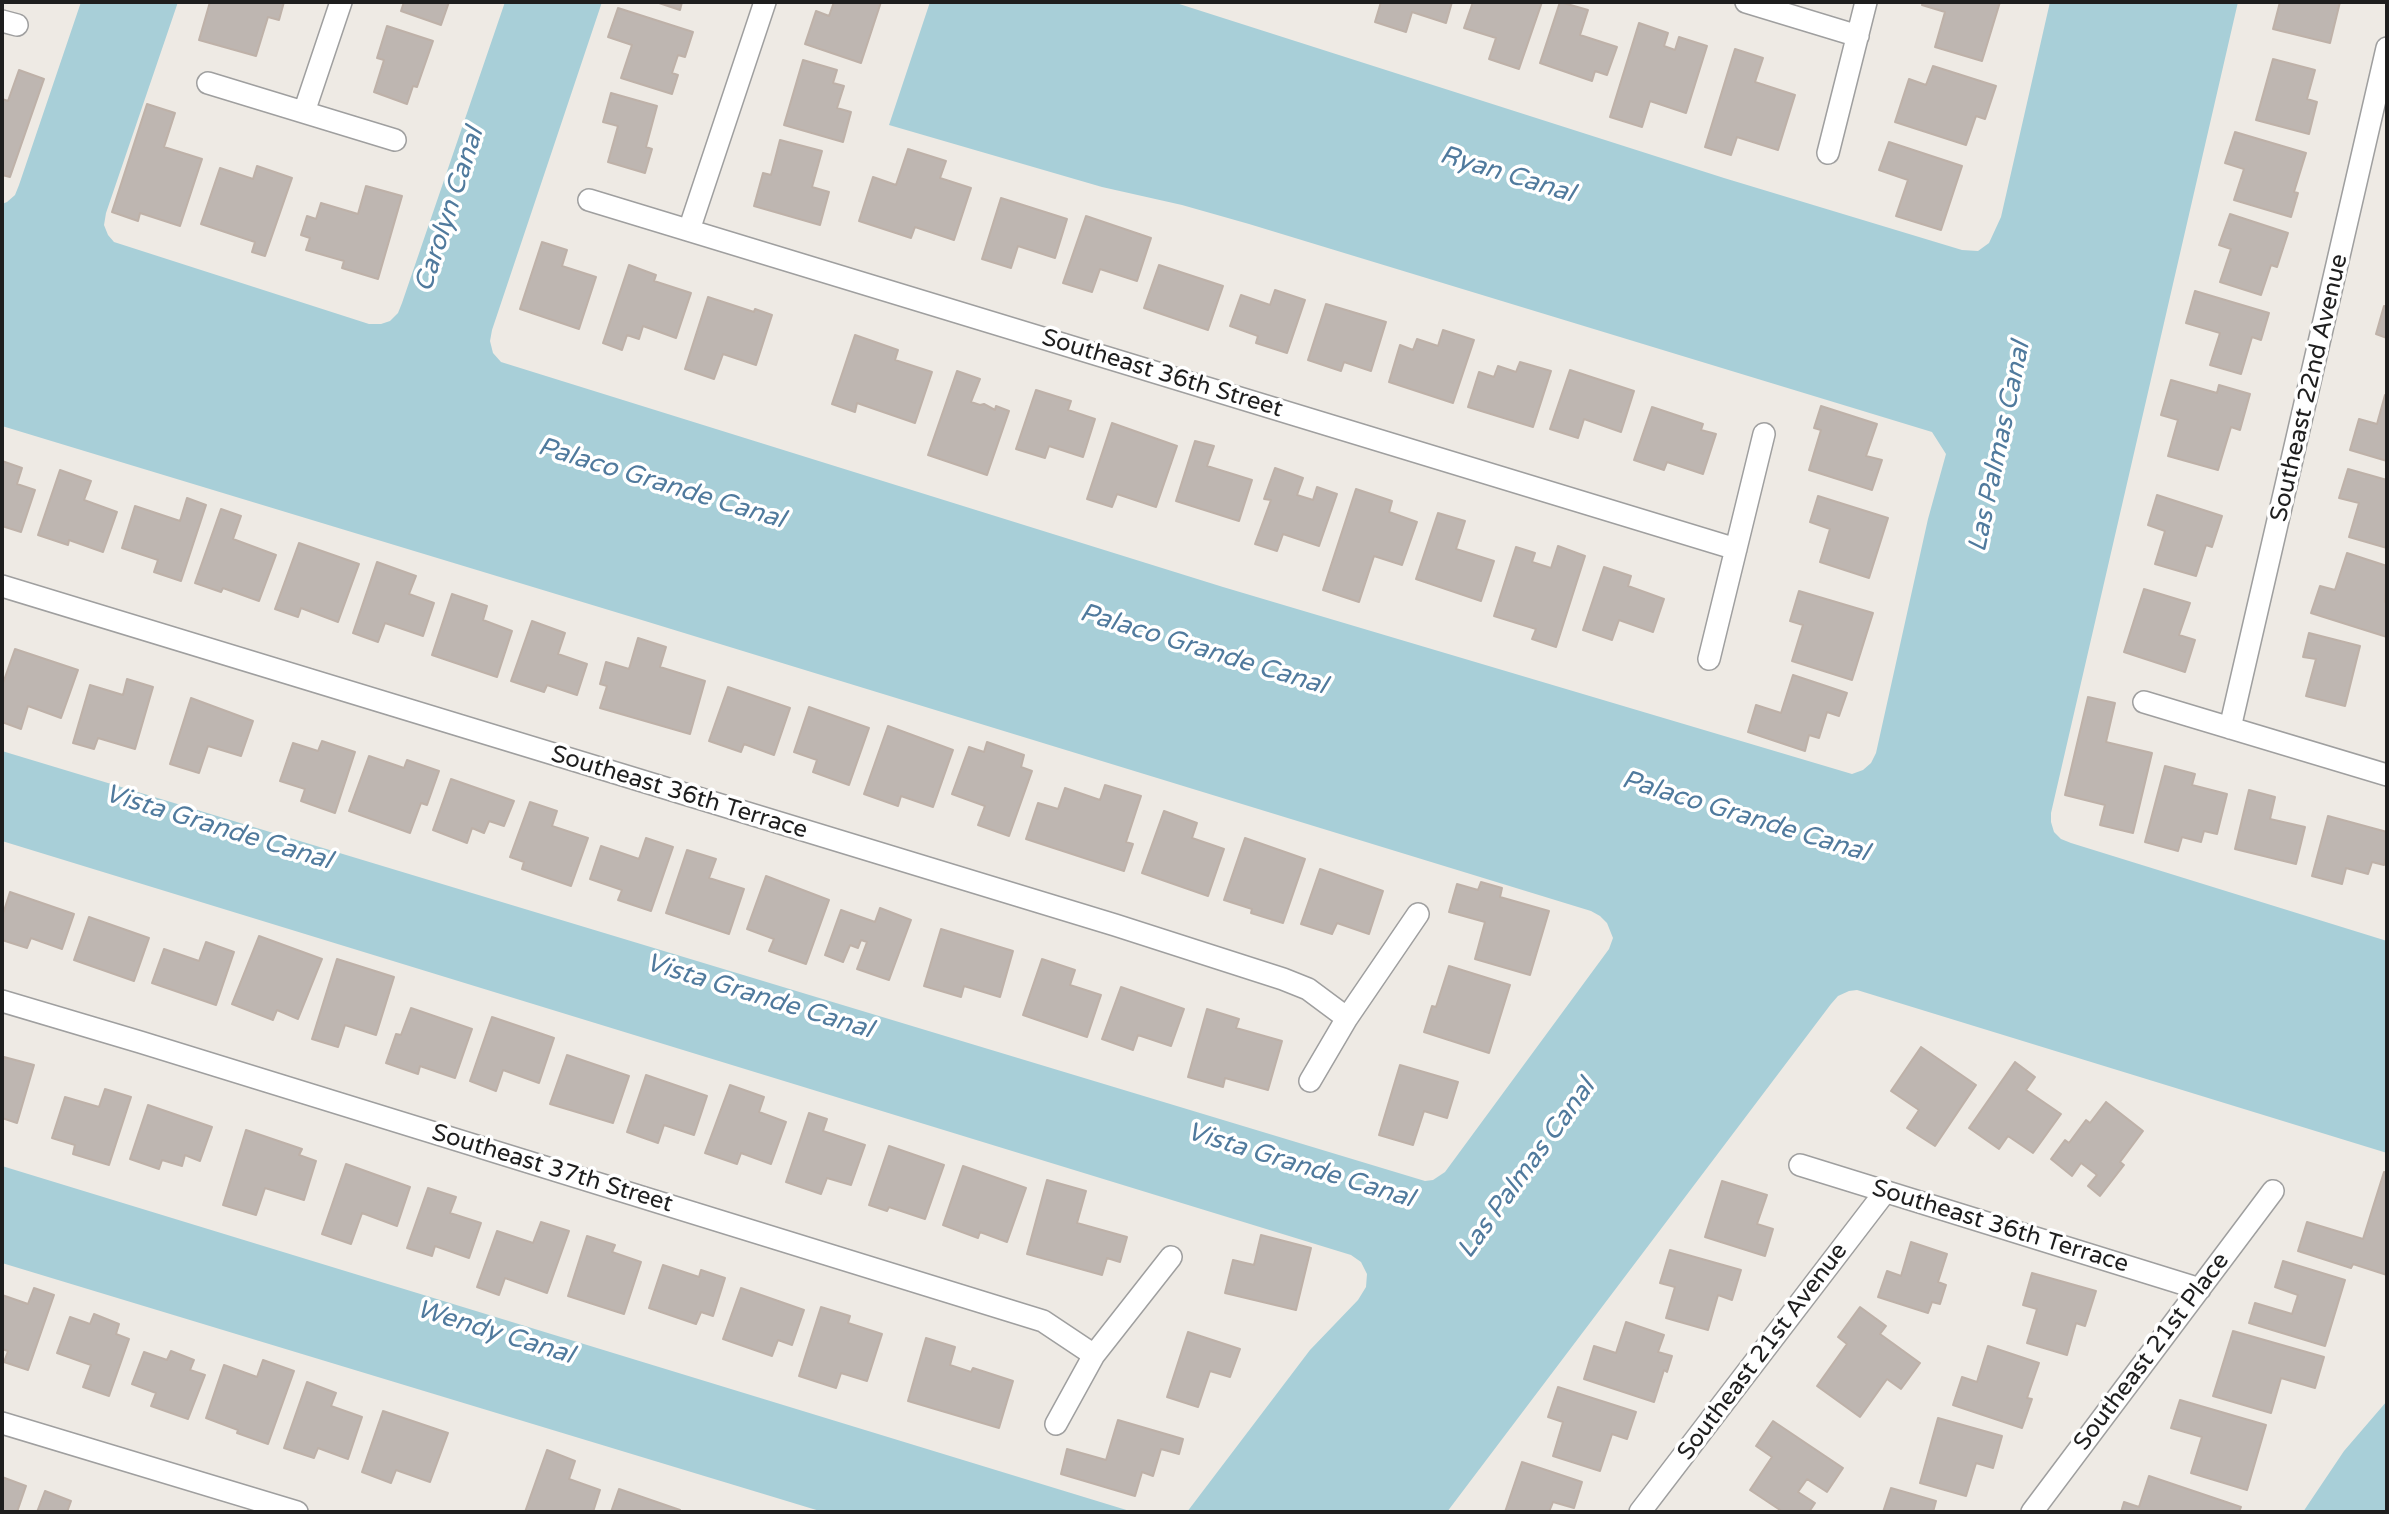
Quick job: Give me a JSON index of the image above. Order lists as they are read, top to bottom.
{
  "streets": {
    "street": [
      "Southeast 36th Street",
      "Southeast 22nd Avenue",
      "Southeast 36th Terrace",
      "Southeast 37th Street",
      "Southeast 21st Avenue",
      "Southeast 21st Place"
    ]
  },
  "crossings": [
    ["Southeast 36th Terrace", "Southeast 21st Avenue"],
    ["Southeast 36th Terrace", "Southeast 21st Place"]
  ],
  "water": [
    "Ryan Canal",
    "Carolyn Canal",
    "Las Palmas Canal",
    "Palaco Grande Canal",
    "Vista Grande Canal",
    "Wendy Canal"
  ]
}
